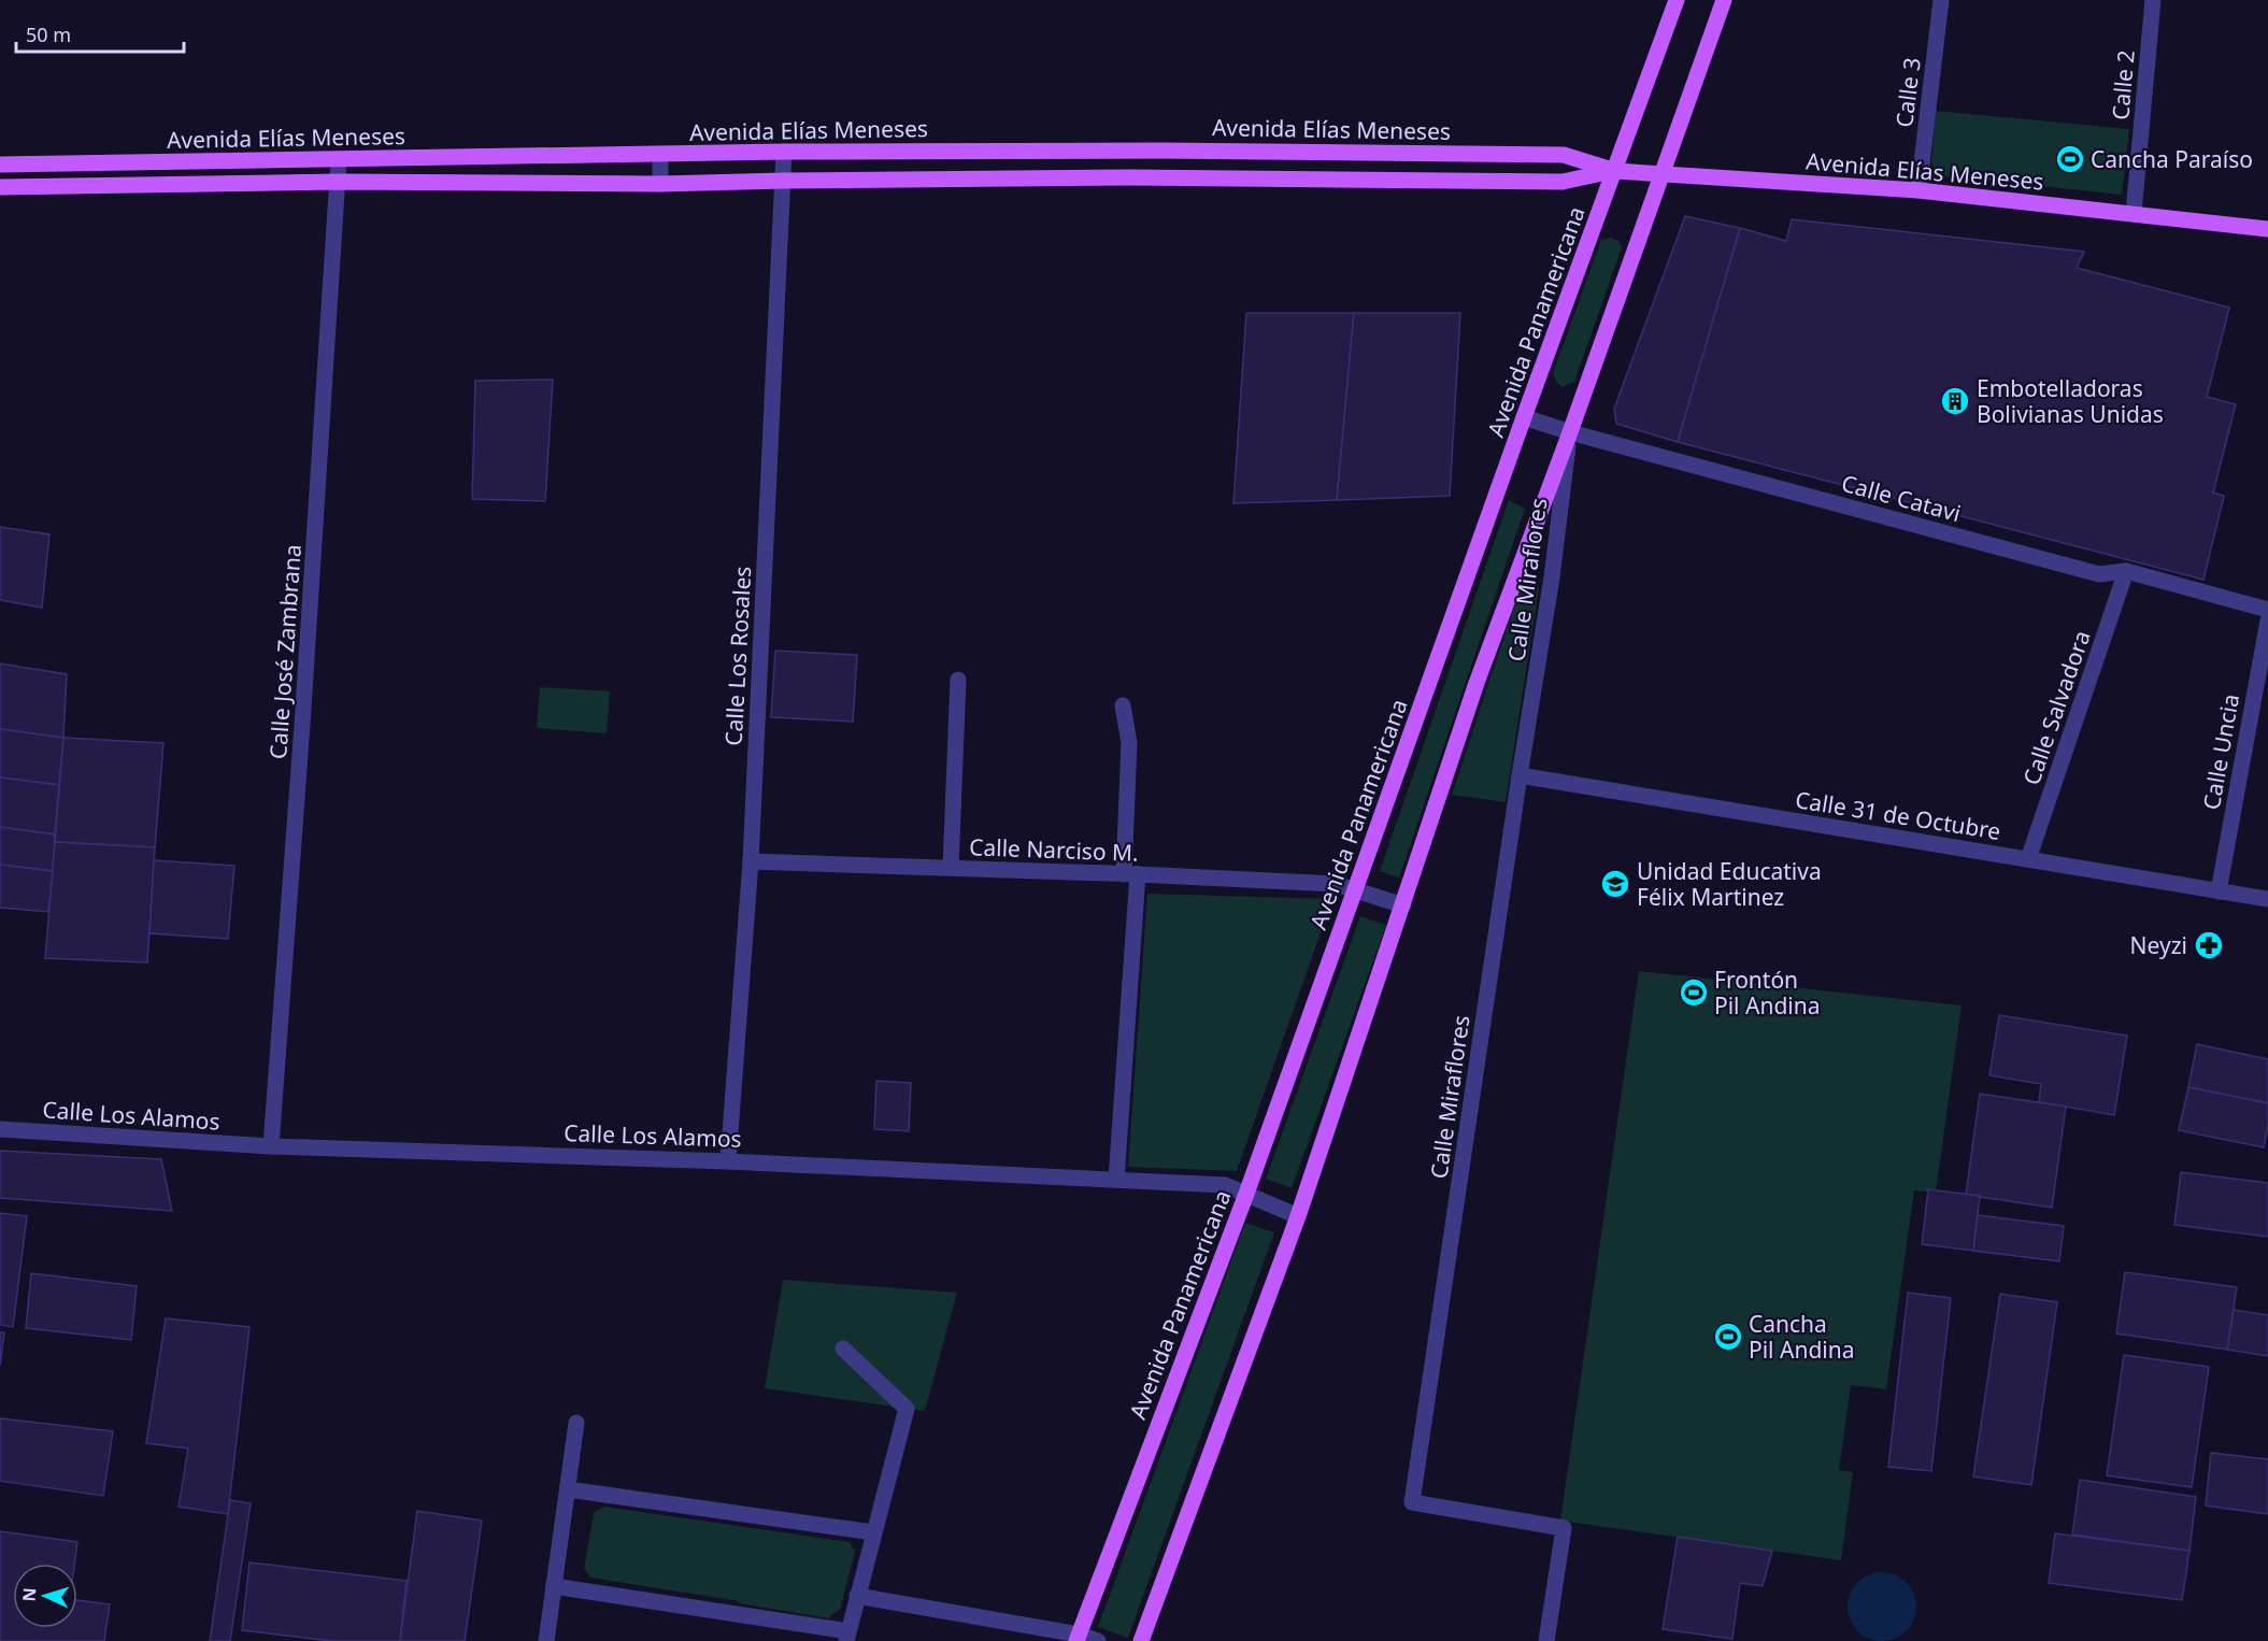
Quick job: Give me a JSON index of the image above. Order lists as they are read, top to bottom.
{
  "streets": {
    "main road": ["Avenida Elías Meneses", "Avenida Panamericana"],
    "street": [
      "Calle 2",
      "Calle 3",
      "Calle Catavi",
      "Calle Miraflores",
      "Calle José Zambrana",
      "Calle Los Rosales",
      "Calle Salvadora",
      "Calle Uncia",
      "Calle 31 de Octubre",
      "Calle Narciso M.",
      "Calle Los Alamos"
    ]
  },
  "crossings": [
    ["Calle 2", "Avenida Elías Meneses"],
    ["Calle 3", "Avenida Elías Meneses"],
    ["Avenida Elías Meneses", "Avenida Panamericana"],
    ["Avenida Elías Meneses", "Calle José Zambrana"],
    ["Avenida Elías Meneses", "Calle Los Rosales"],
    ["Avenida Panamericana", "Calle Catavi"],
    ["Avenida Panamericana", "Calle Narciso M."],
    ["Avenida Panamericana", "Calle Los Alamos"],
    ["Calle Catavi", "Calle Miraflores"],
    ["Calle Catavi", "Calle Salvadora"],
    ["Calle Miraflores", "Calle 31 de Octubre"],
    ["Calle José Zambrana", "Calle Los Alamos"],
    ["Calle Los Rosales", "Calle Narciso M."],
    ["Calle Los Rosales", "Calle Los Alamos"],
    ["Calle Salvadora", "Calle 31 de Octubre"],
    ["Calle Uncia", "Calle 31 de Octubre"]
  ],
  "places": {
    "sports": ["Cancha Paraíso", "Frontón Pil Andina", "Cancha Pil Andina"],
    "building": ["Embotelladoras Bolivianas Unidas"],
    "school or university": ["Unidad Educativa Félix Martinez"],
    "pharmacy": ["Neyzi"]
  },
  "scale_bar": "50 m",
  "north": "left"
}
